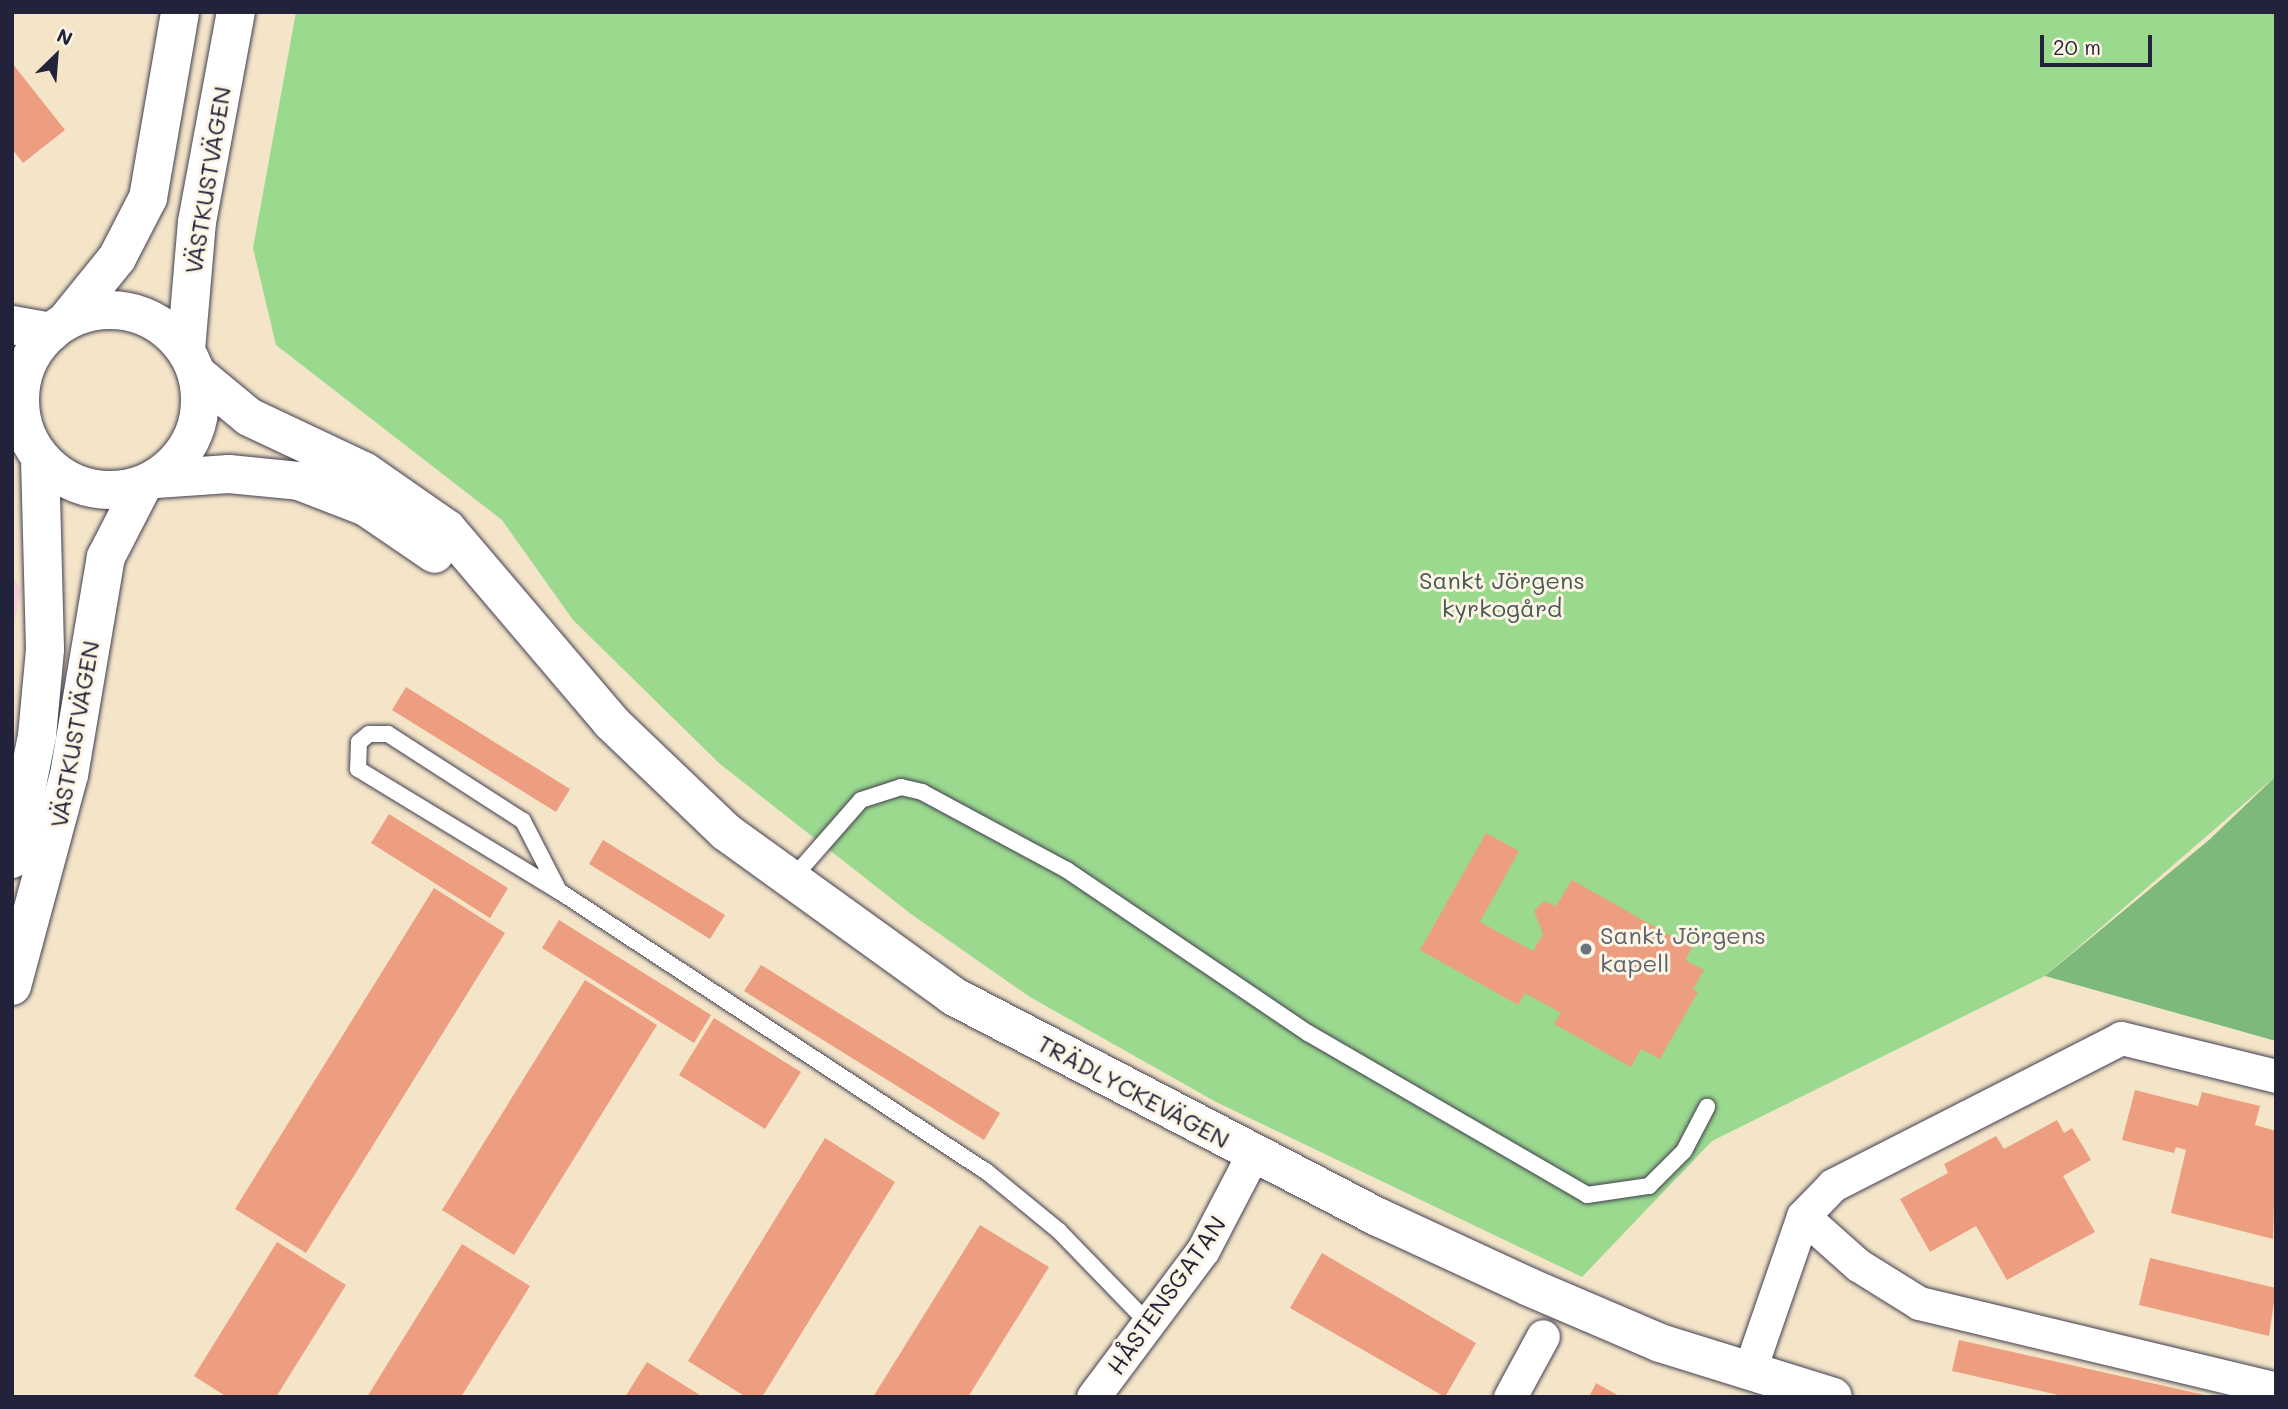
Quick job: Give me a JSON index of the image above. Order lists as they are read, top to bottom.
{
  "streets": {
    "street": ["VÄSTKUSTVÄGEN", "TRÄDLYCKEVÄGEN", "HÅSTENSGATAN"]
  },
  "crossings": [
    ["VÄSTKUSTVÄGEN", "TRÄDLYCKEVÄGEN"],
    ["TRÄDLYCKEVÄGEN", "HÅSTENSGATAN"]
  ],
  "parks": ["Sankt Jörgens kyrkogård"],
  "places": ["Sankt Jörgens kapell"],
  "scale_bar": "20 m",
  "north": "top right"
}
